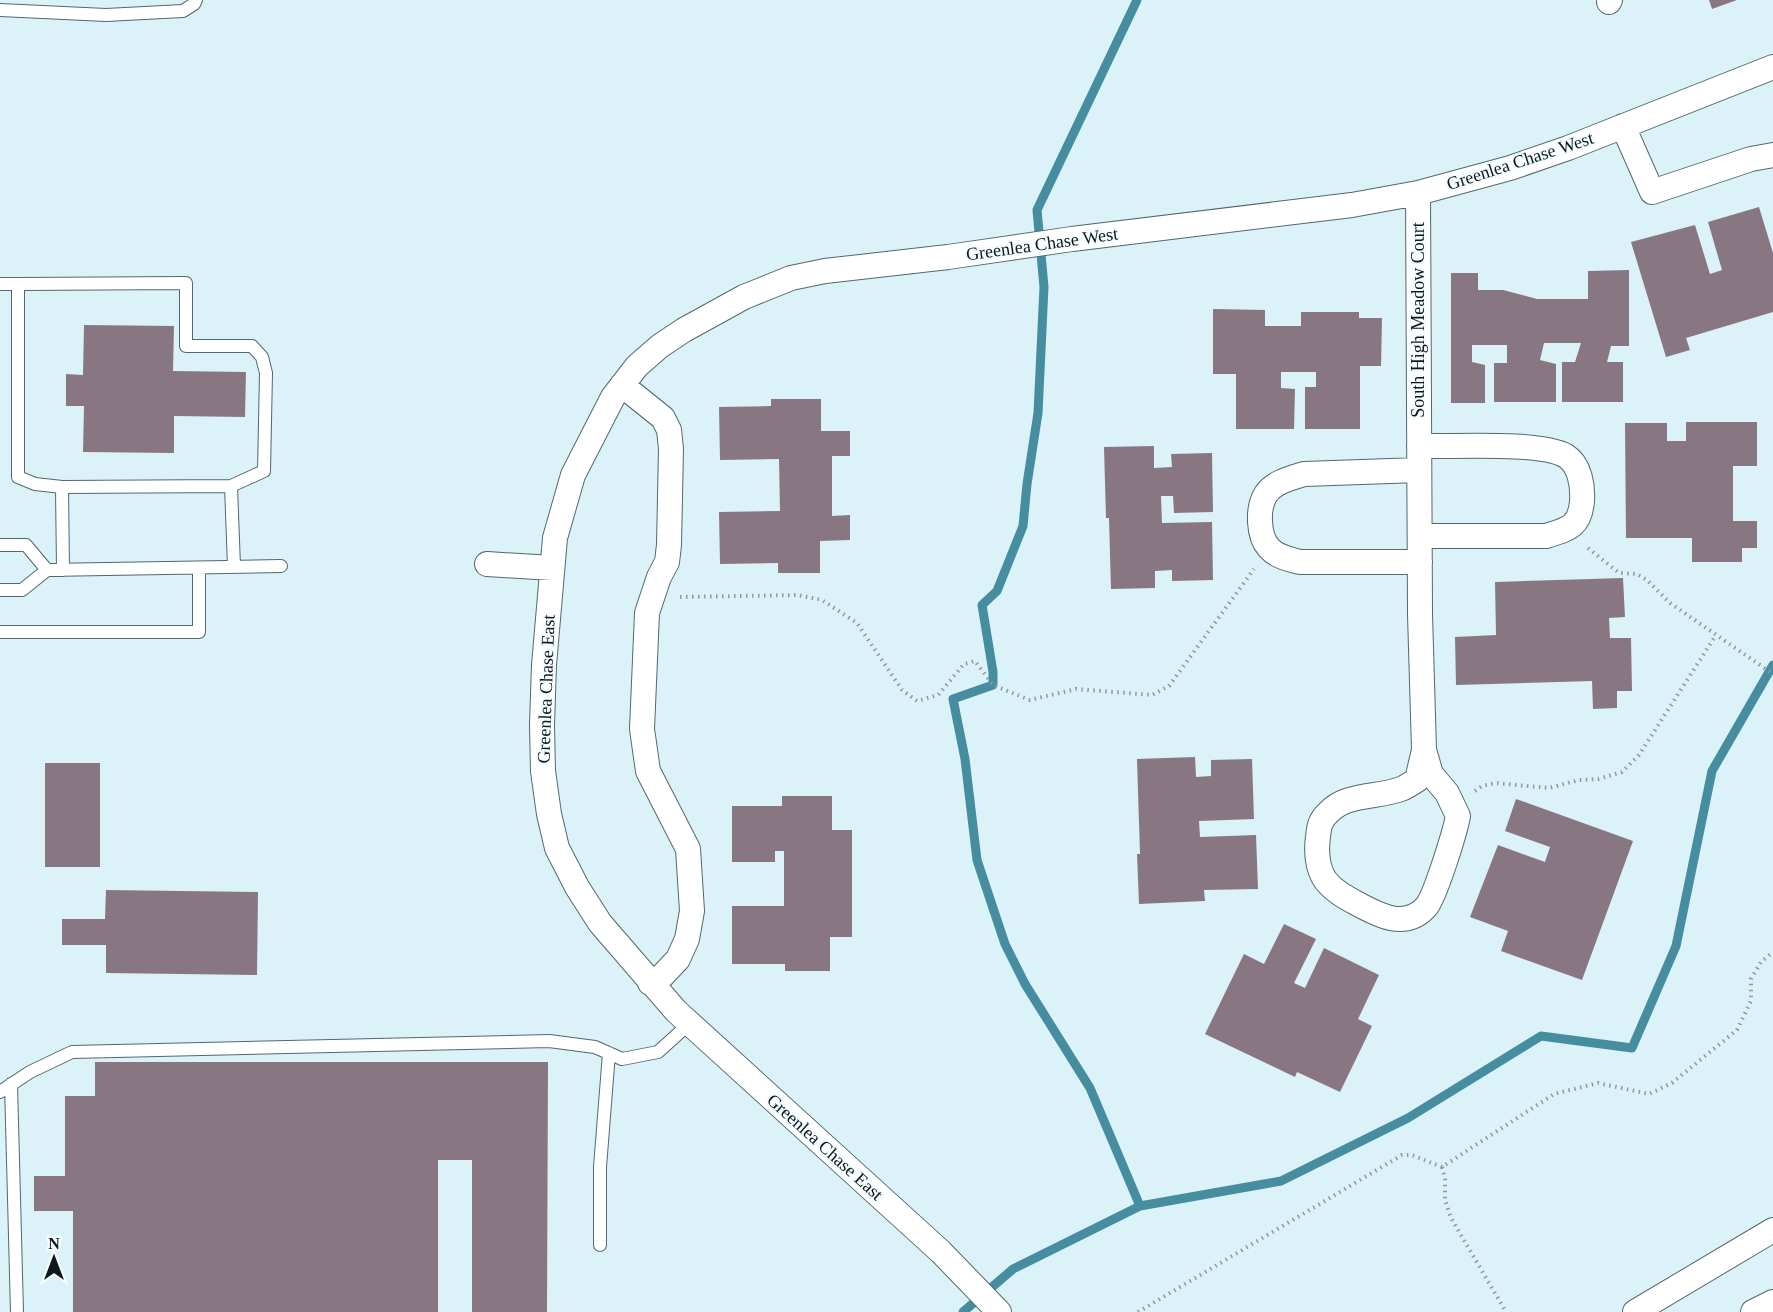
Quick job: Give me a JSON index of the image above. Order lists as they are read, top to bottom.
{
  "streets": {
    "street": ["Greenlea Chase West", "South High Meadow Court", "Greenlea Chase East"]
  },
  "crossings": [
    ["Greenlea Chase West", "South High Meadow Court"],
    ["Greenlea Chase West", "Greenlea Chase East"]
  ],
  "north": "top"
}
